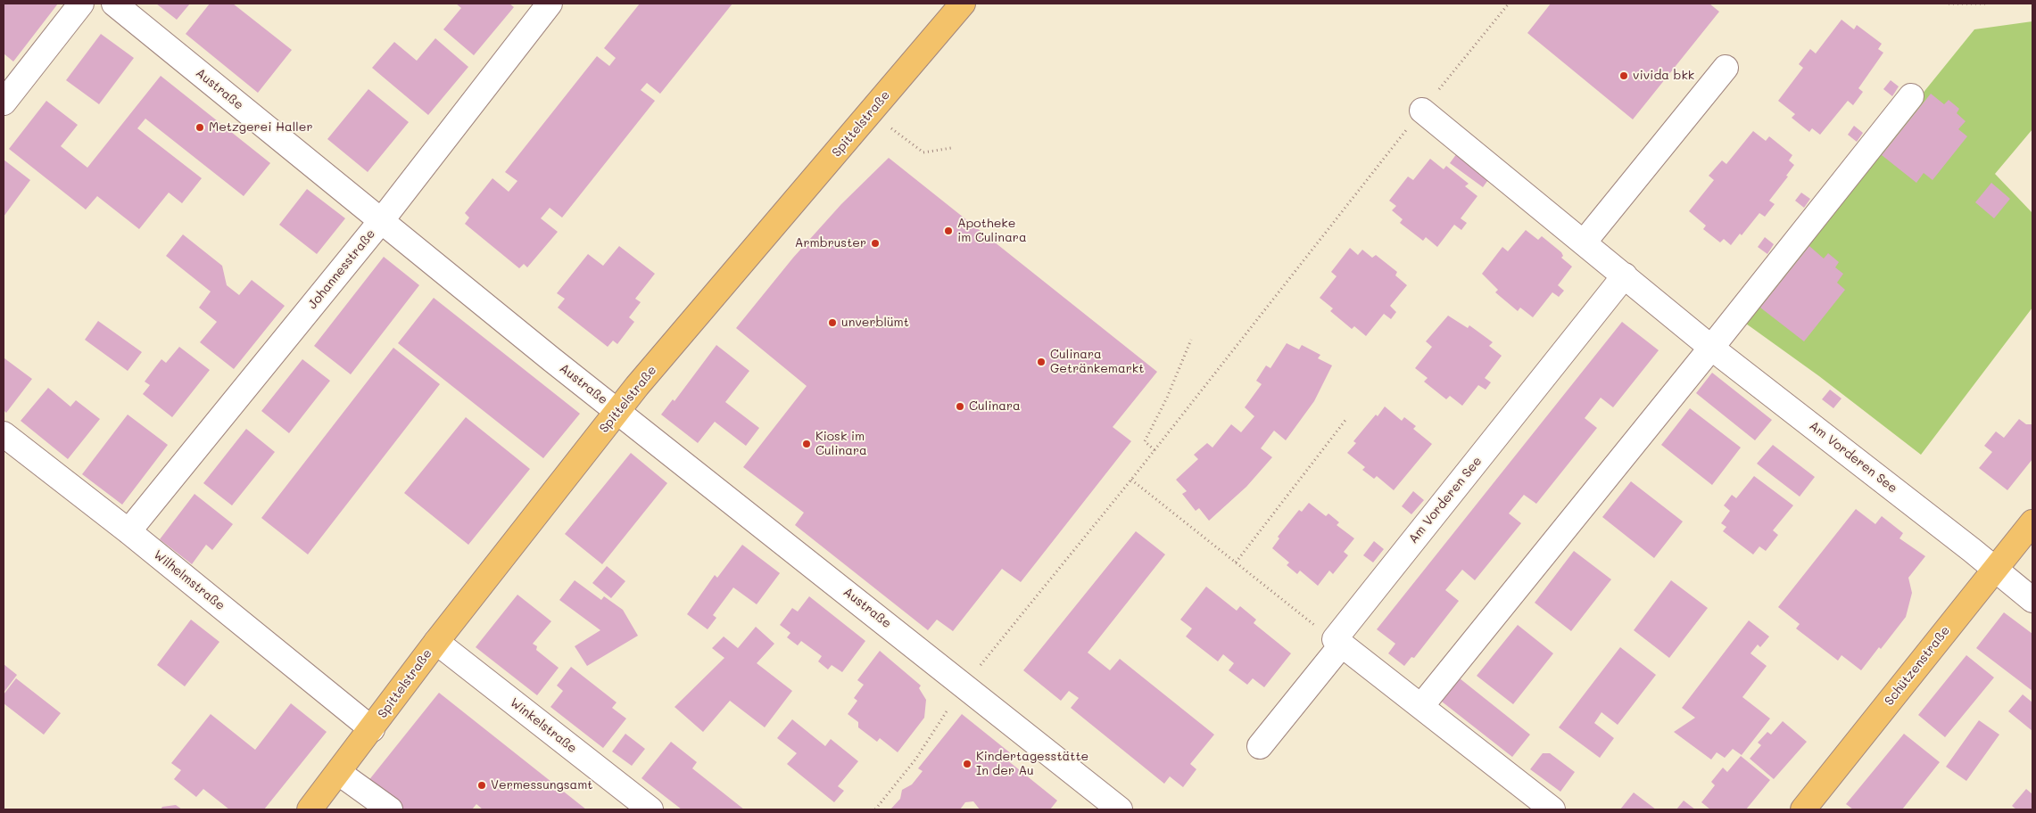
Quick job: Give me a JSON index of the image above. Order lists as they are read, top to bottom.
{
  "streets": {
    "main road": ["Spittelstraße", "Schützenstraße"],
    "street": [
      "Austraße",
      "Johannesstraße",
      "Am Vorderen See",
      "Wilhelmstraße",
      "Winkelstraße"
    ]
  },
  "crossings": [
    ["Austraße", "Spittelstraße"],
    ["Austraße", "Johannesstraße"],
    ["Spittelstraße", "Wilhelmstraße"],
    ["Spittelstraße", "Winkelstraße"],
    ["Johannesstraße", "Wilhelmstraße"],
    ["Am Vorderen See", "Schützenstraße"]
  ],
  "places": [
    "vivida bkk",
    "Metzgerei Haller",
    "Apotheke im Culinara",
    "Armbruster",
    "unverblümt",
    "Culinara Getränkemarkt",
    "Culinara",
    "Kiosk im Culinara",
    "Kindertagesstätte In der Au",
    "Vermessungsamt"
  ]
}
